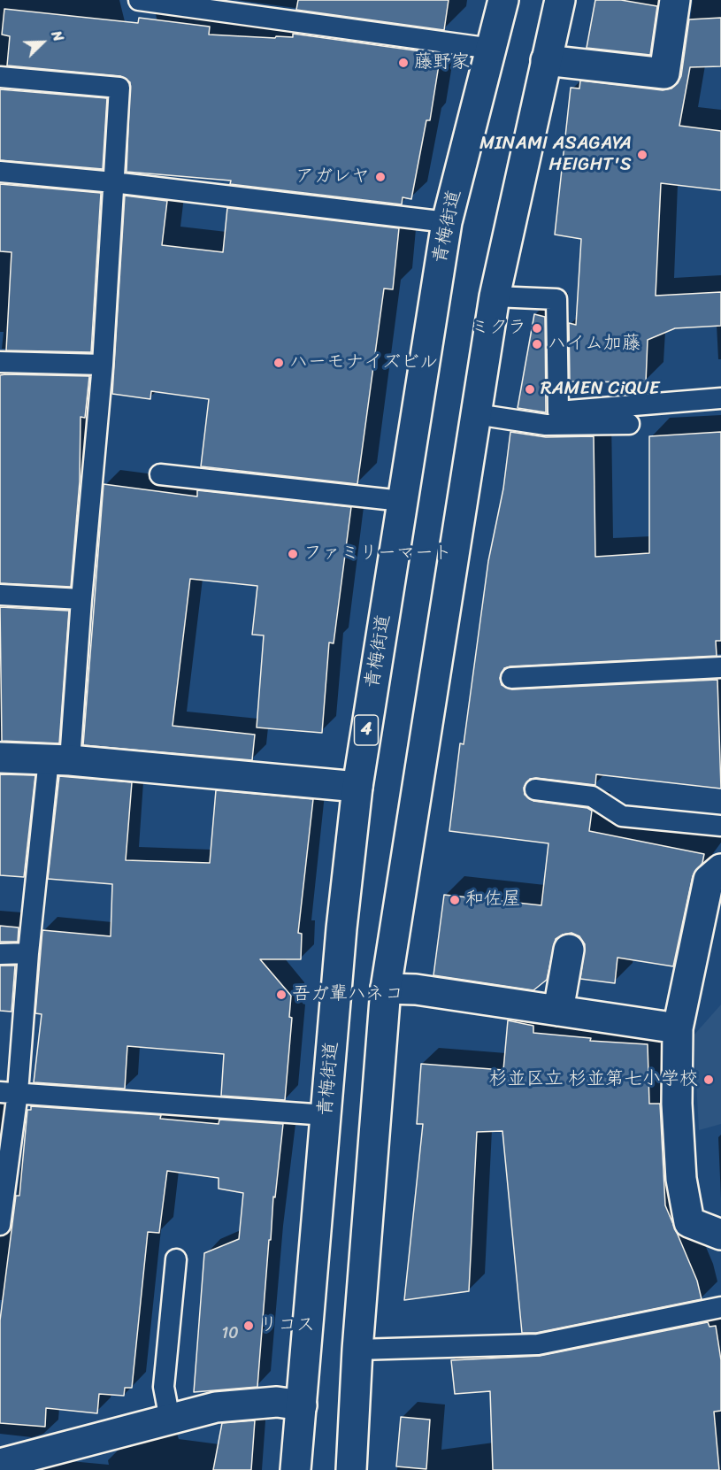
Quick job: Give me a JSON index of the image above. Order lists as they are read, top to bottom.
{
  "streets": {
    "main road": ["青梅街道", "4"]
  },
  "places": [
    "藤野家",
    "MINAMI ASAGAYA HEIGHT'S",
    "アガレヤ",
    "ミクラ",
    "ハイム加藤",
    "ハーモナイズビル",
    "RAMEN CiQUE",
    "ファミリーマート",
    "和佐屋",
    "吾ガ輩ハネコ",
    "杉並区立 杉並第七小学校",
    "リコス"
  ],
  "house_numbers": ["10"],
  "north": "top right"
}
